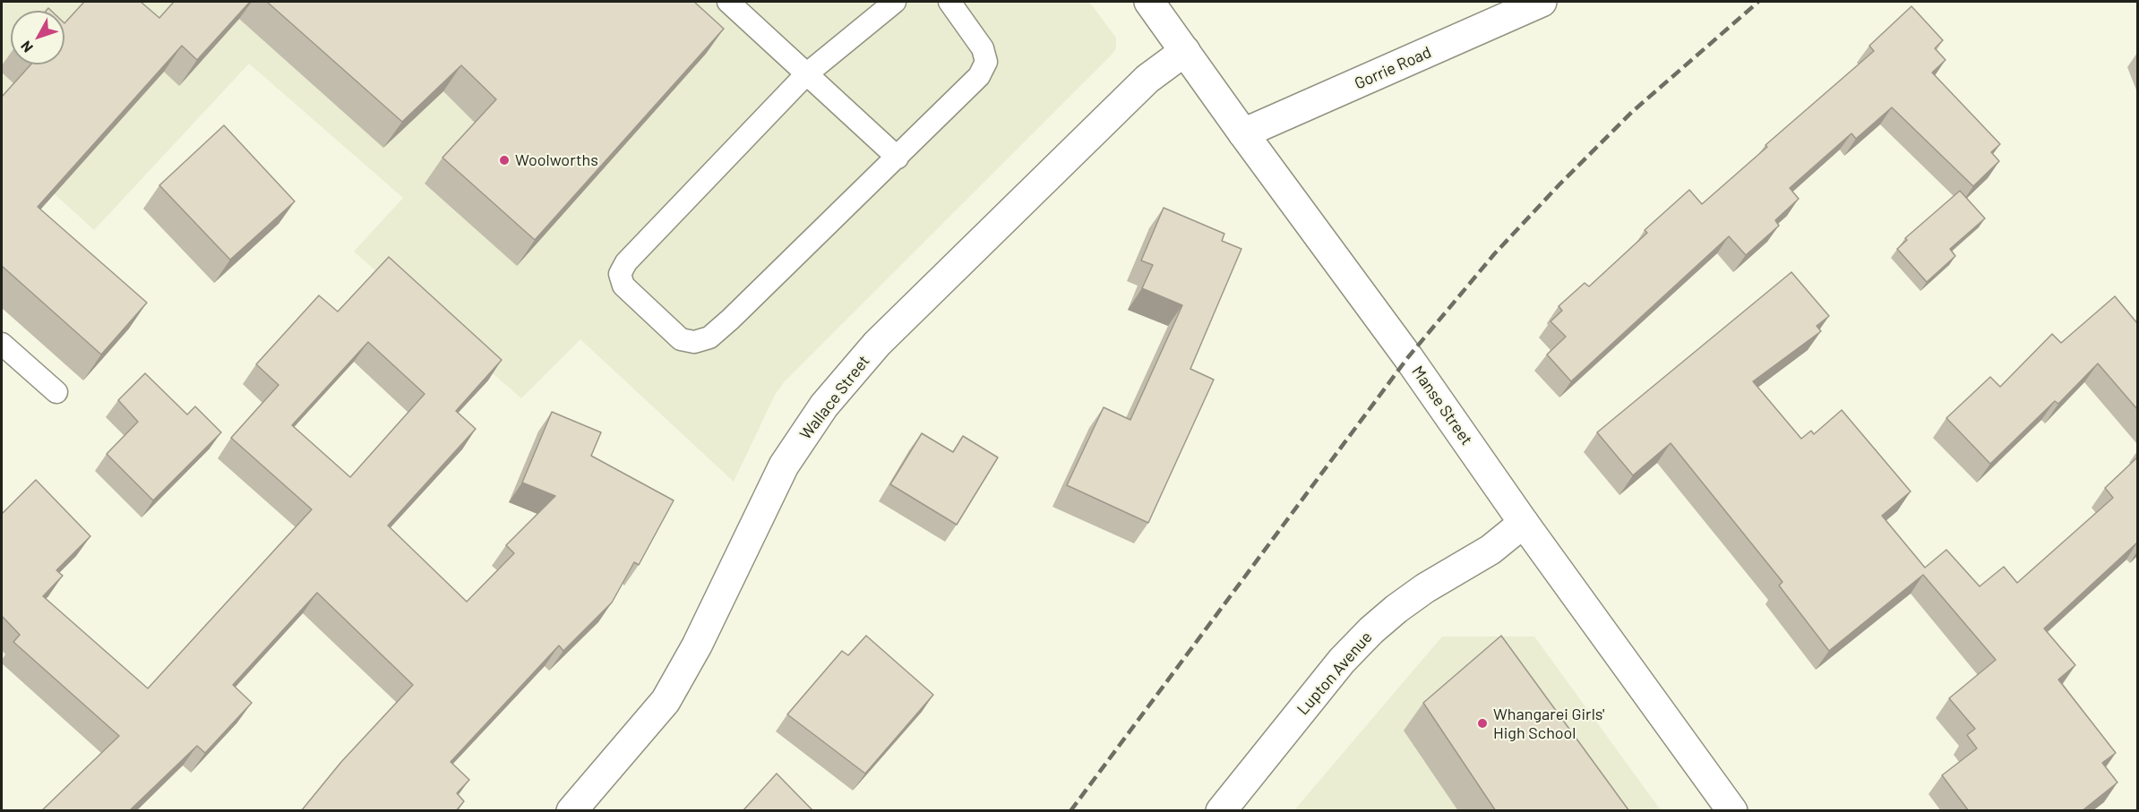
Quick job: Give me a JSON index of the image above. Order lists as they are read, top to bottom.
{
  "streets": {
    "street": [
      "Gorrie Road",
      "Wallace Street",
      "Manse Street",
      "Lupton Avenue"
    ]
  },
  "crossings": [
    ["Gorrie Road", "Manse Street"],
    ["Wallace Street", "Manse Street"],
    ["Manse Street", "Lupton Avenue"]
  ],
  "places": ["Woolworths", "Whangarei Girls' High School"],
  "north": "bottom left"
}
